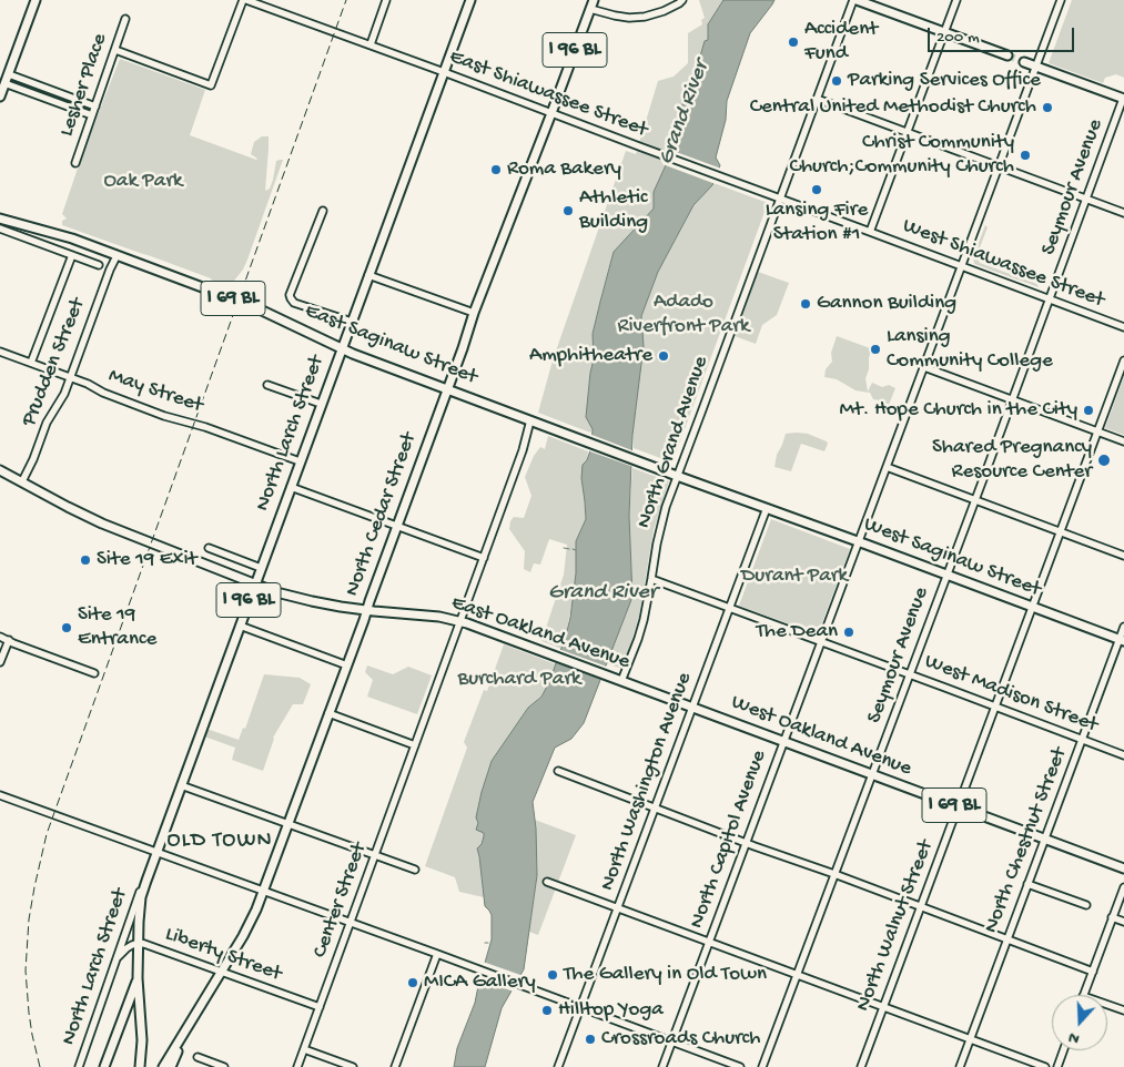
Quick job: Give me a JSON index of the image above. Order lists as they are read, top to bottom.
{
  "streets": {
    "main road": [
      "I 96 BL",
      "I 69 BL",
      "East Saginaw Street",
      "North Larch Street",
      "North Cedar Street",
      "West Saginaw Street",
      "East Oakland Avenue",
      "West Oakland Avenue"
    ],
    "street": [
      "Lesher Place",
      "East Shiawassee Street",
      "Seymour Avenue",
      "West Shiawassee Street",
      "Prudden Street",
      "May Street",
      "North Grand Avenue",
      "West Madison Street",
      "North Washington Avenue",
      "North Capitol Avenue",
      "North Chestnut Street",
      "Center Street",
      "North Walnut Street",
      "Liberty Street"
    ]
  },
  "crossings": [
    ["I 96 BL", "North Larch Street"],
    ["I 96 BL", "North Cedar Street"],
    ["East Shiawassee Street", "West Shiawassee Street"],
    ["East Shiawassee Street", "North Larch Street"],
    ["East Shiawassee Street", "North Grand Avenue"],
    ["East Shiawassee Street", "North Cedar Street"],
    ["Seymour Avenue", "West Shiawassee Street"],
    ["Seymour Avenue", "West Saginaw Street"],
    ["Seymour Avenue", "West Madison Street"],
    ["Seymour Avenue", "West Oakland Avenue"],
    ["West Shiawassee Street", "North Capitol Avenue"],
    ["East Saginaw Street", "Prudden Street"],
    ["East Saginaw Street", "North Larch Street"],
    ["East Saginaw Street", "North Grand Avenue"],
    ["East Saginaw Street", "North Cedar Street"],
    ["East Saginaw Street", "West Saginaw Street"],
    ["East Saginaw Street", "North Washington Avenue"],
    ["Prudden Street", "May Street"],
    ["Prudden Street", "East Oakland Avenue"],
    ["May Street", "North Larch Street"],
    ["North Larch Street", "East Oakland Avenue"],
    ["North Larch Street", "Liberty Street"],
    ["North Grand Avenue", "East Oakland Avenue"],
    ["North Grand Avenue", "West Madison Street"],
    ["North Cedar Street", "East Oakland Avenue"],
    ["North Cedar Street", "Liberty Street"],
    ["West Saginaw Street", "North Washington Avenue"],
    ["West Saginaw Street", "North Capitol Avenue"],
    ["West Saginaw Street", "North Chestnut Street"],
    ["West Saginaw Street", "North Walnut Street"],
    ["East Oakland Avenue", "West Oakland Avenue"],
    ["East Oakland Avenue", "North Washington Avenue"],
    ["East Oakland Avenue", "Center Street"],
    ["West Madison Street", "North Washington Avenue"],
    ["West Madison Street", "North Capitol Avenue"],
    ["West Madison Street", "North Chestnut Street"],
    ["West Madison Street", "North Walnut Street"],
    ["West Oakland Avenue", "North Washington Avenue"],
    ["West Oakland Avenue", "North Capitol Avenue"],
    ["West Oakland Avenue", "North Chestnut Street"],
    ["West Oakland Avenue", "North Walnut Street"],
    ["Center Street", "Liberty Street"]
  ],
  "districts": ["OLD TOWN"],
  "water": ["Grand River"],
  "parks": [
    "Oak Park",
    "Adado Riverfront Park",
    "Durant Park",
    "Burchard Park"
  ],
  "places": [
    "Accident Fund",
    "Parking Services Office",
    "Central United Methodist Church",
    "Christ Community Church;Community Church",
    "Roma Bakery",
    "Lansing Fire Station #1",
    "Athletic Building",
    "Gannon Building",
    "Lansing Community College",
    "Amphitheatre",
    "Mt. Hope Church in the City",
    "Shared Pregnancy Resource Center",
    "Site 19 Exit",
    "Site 19 Entrance",
    "The Dean",
    "The Gallery in Old Town",
    "MICA Gallery",
    "Hilltop Yoga",
    "Crossroads Church"
  ],
  "scale_bar": "200 m",
  "north": "bottom"
}
